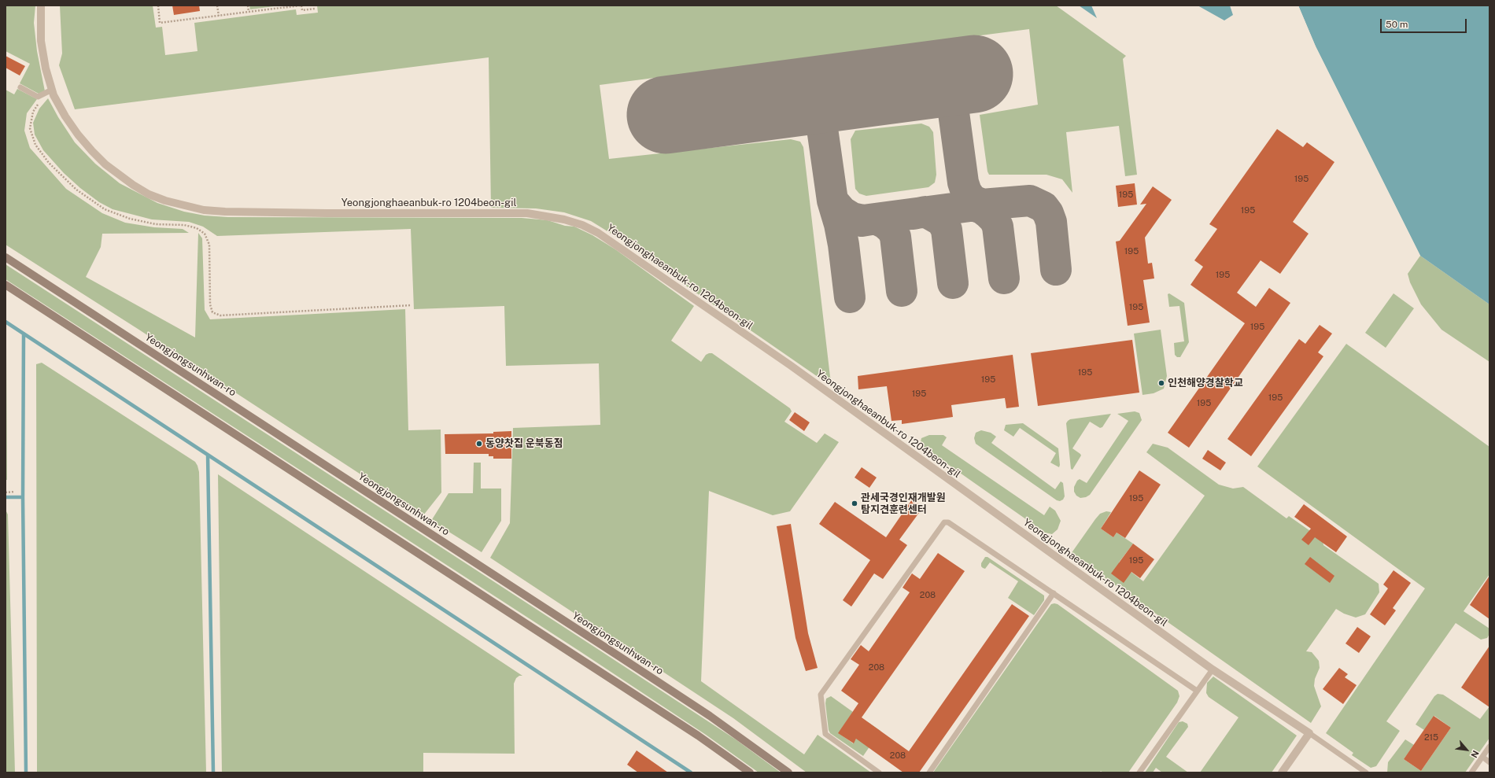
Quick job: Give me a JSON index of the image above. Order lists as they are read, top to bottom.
{
  "streets": {
    "main road": ["Yeongjongsunhwan-ro"],
    "street": ["Yeongjonghaeanbuk-ro 1204beon-gil"]
  },
  "places": ["인천해양경찰학교", "동양찻집 운북동점", "관세국경인재개발원 탐지견훈련센터"],
  "house_numbers": [
    "195",
    "195",
    "195",
    "195",
    "195",
    "195",
    "195",
    "195",
    "195",
    "195",
    "195",
    "195",
    "195",
    "195",
    "208",
    "208",
    "215",
    "208"
  ],
  "scale_bar": "50 m",
  "north": "bottom right"
}
